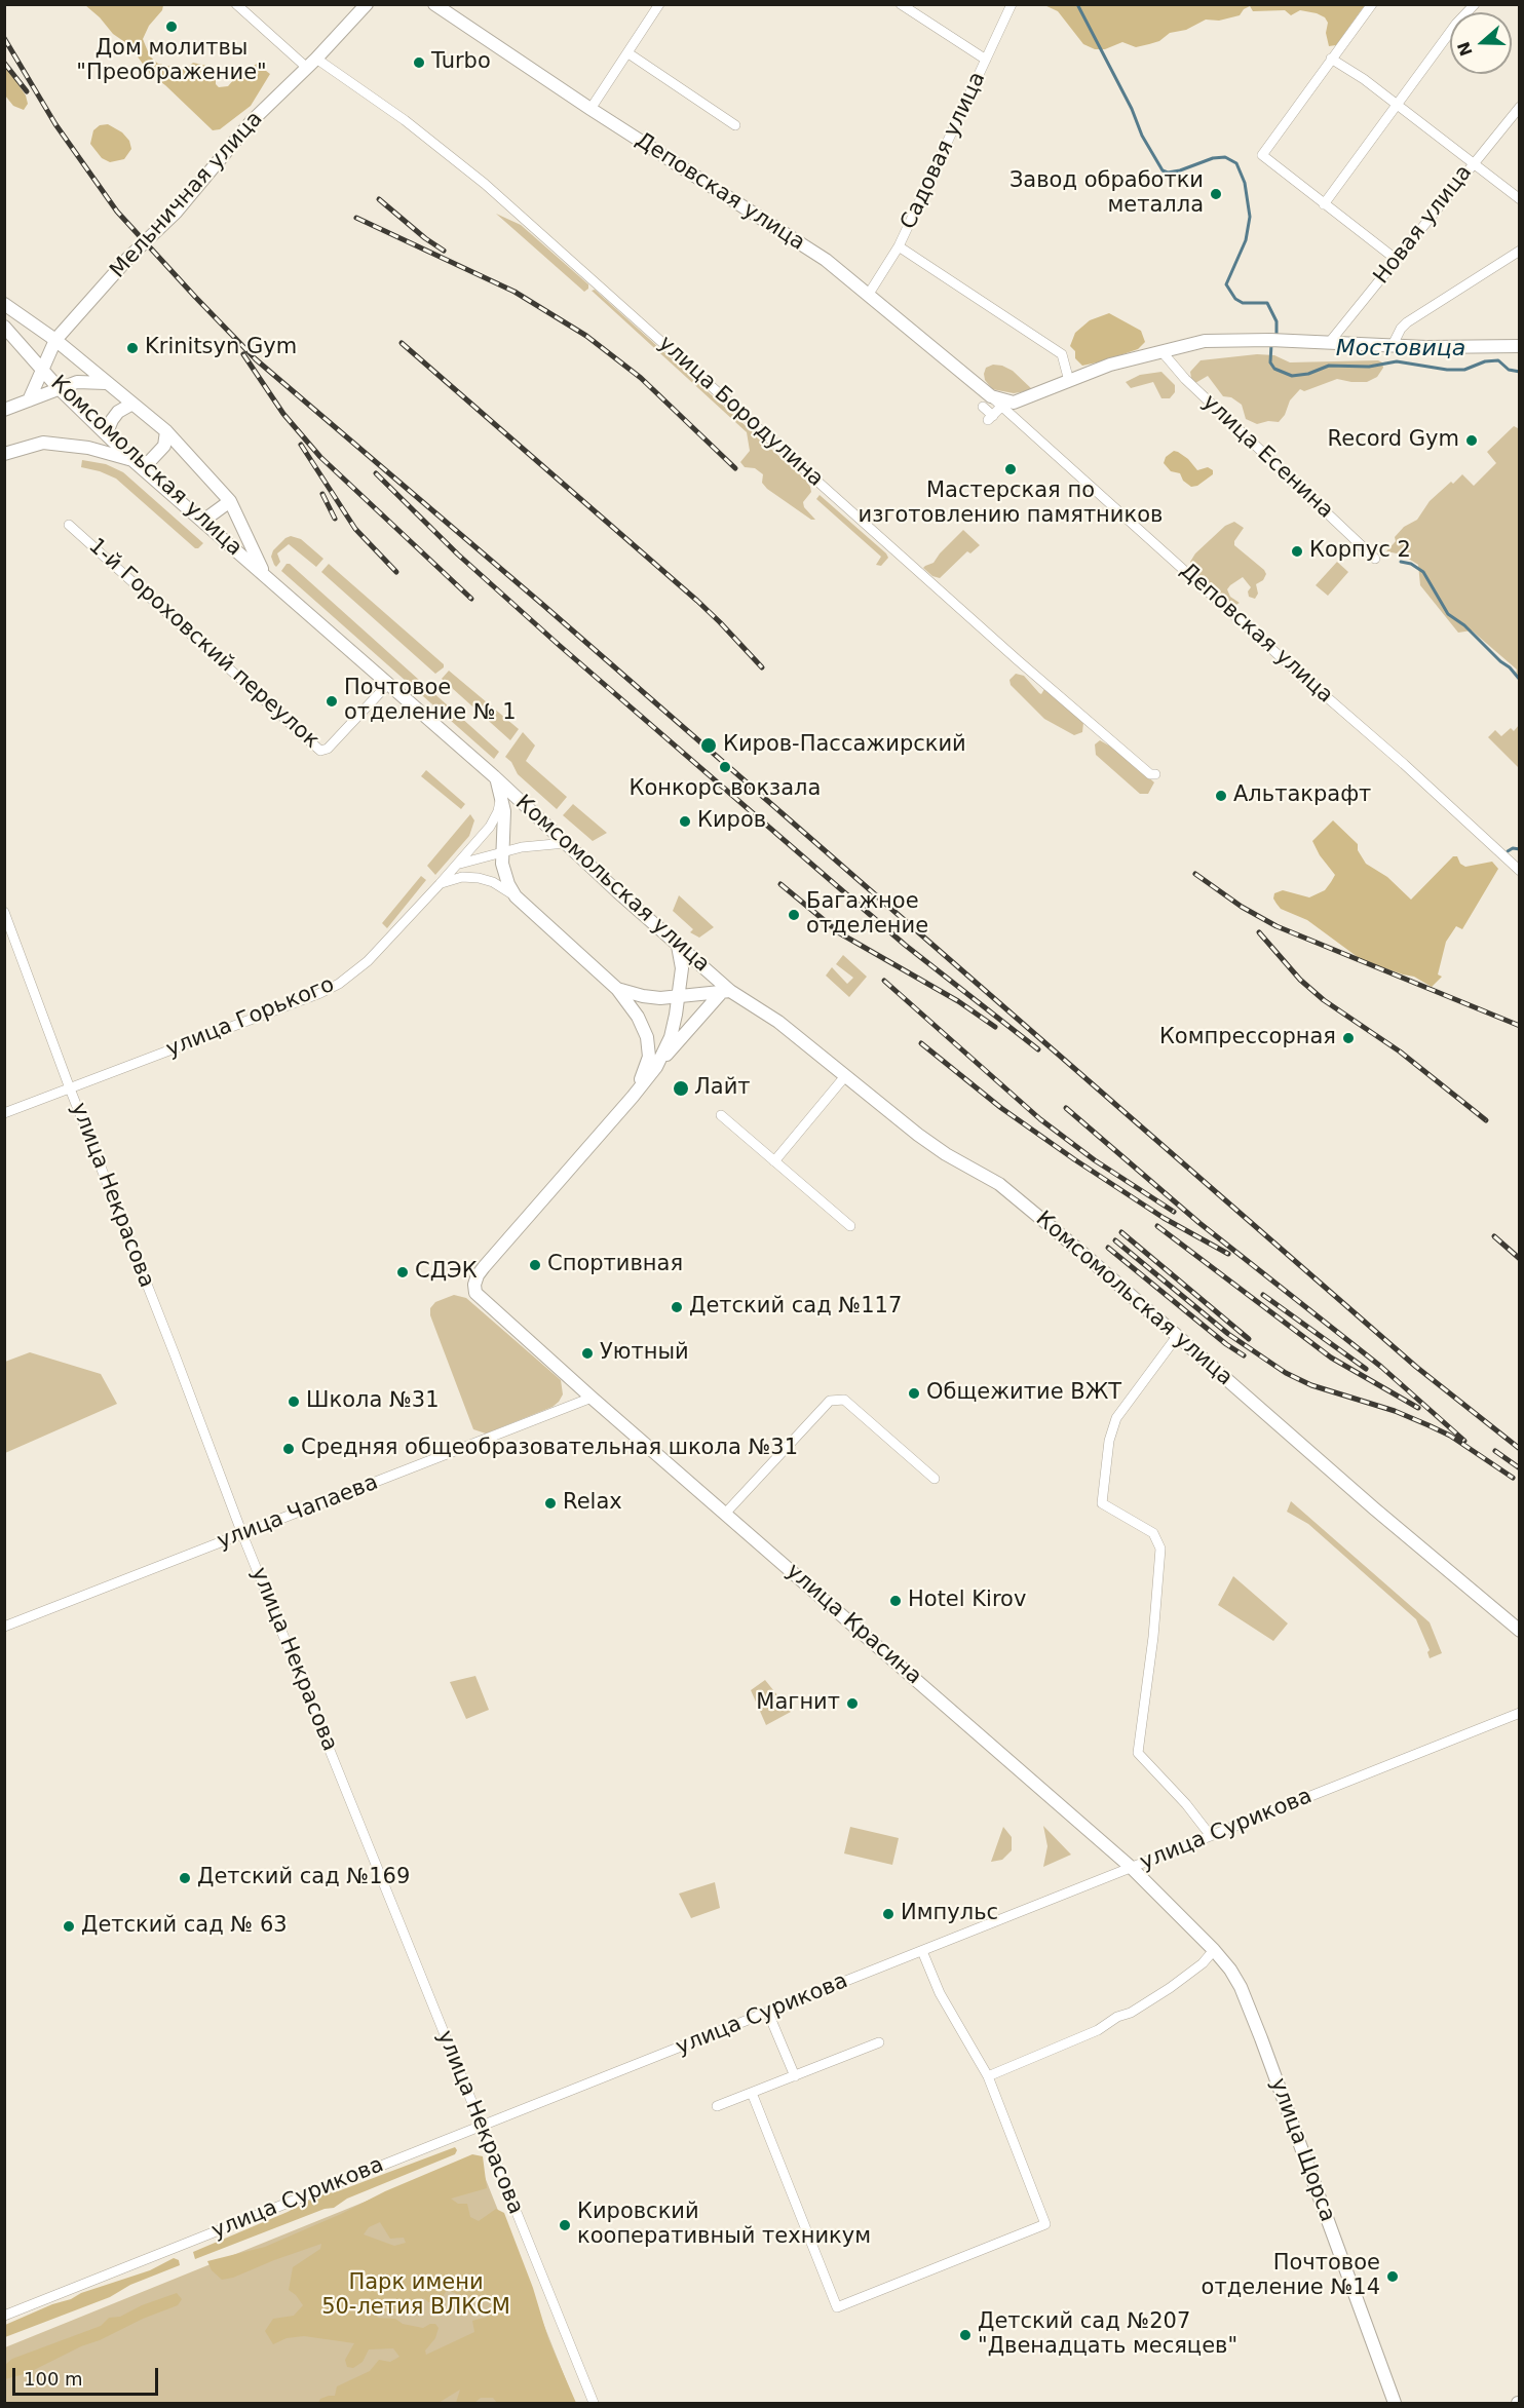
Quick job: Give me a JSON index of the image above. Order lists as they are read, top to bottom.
{
  "streets": {
    "main road": [
      "Деповская улица",
      "Мельничная улица",
      "Комсомольская улица",
      "улица Красина",
      "улица Щорса"
    ],
    "street": [
      "Садовая улица",
      "Новая улица",
      "улица Бородулина",
      "улица Есенина",
      "1-й Гороховский переулок",
      "улица Горького",
      "улица Некрасова",
      "улица Чапаева",
      "улица Сурикова"
    ]
  },
  "crossings": [
    ["Садовая улица", "Деповская улица"],
    ["Мельничная улица", "улица Бородулина"],
    ["Мельничная улица", "Комсомольская улица"],
    ["Комсомольская улица", "1-й Гороховский переулок"],
    ["Комсомольская улица", "улица Горького"],
    ["Комсомольская улица", "улица Красина"],
    ["улица Горького", "улица Некрасова"],
    ["улица Некрасова", "улица Чапаева"],
    ["улица Некрасова", "улица Сурикова"],
    ["улица Чапаева", "улица Красина"],
    ["улица Красина", "улица Сурикова"],
    ["улица Красина", "улица Щорса"]
  ],
  "water": ["Мостовица"],
  "parks": ["Парк имени 50-летия ВЛКСМ"],
  "places": [
    "Дом молитвы \"Преображение\"",
    "Turbo",
    "Завод обработки металла",
    "Krinitsyn Gym",
    "Record Gym",
    "Мастерская по изготовлению памятников",
    "Корпус 2",
    "Почтовое отделение № 1",
    "Киров-Пассажирский",
    "Конкорс вокзала",
    "Альтакрафт",
    "Киров",
    "Багажное отделение",
    "Компрессорная",
    "Лайт",
    "Спортивная",
    "СДЭК",
    "Детский сад №117",
    "Уютный",
    "Общежитие ВЖТ",
    "Школа №31",
    "Средняя общеобразовательная школа №31",
    "Relax",
    "Hotel Kirov",
    "Магнит",
    "Детский сад №169",
    "Импульс",
    "Детский сад № 63",
    "Кировский кооперативный техникум",
    "Почтовое отделение №14",
    "Детский сад №207 \"Двенадцать месяцев\""
  ],
  "scale_bar": "100 m",
  "north": "left"
}
